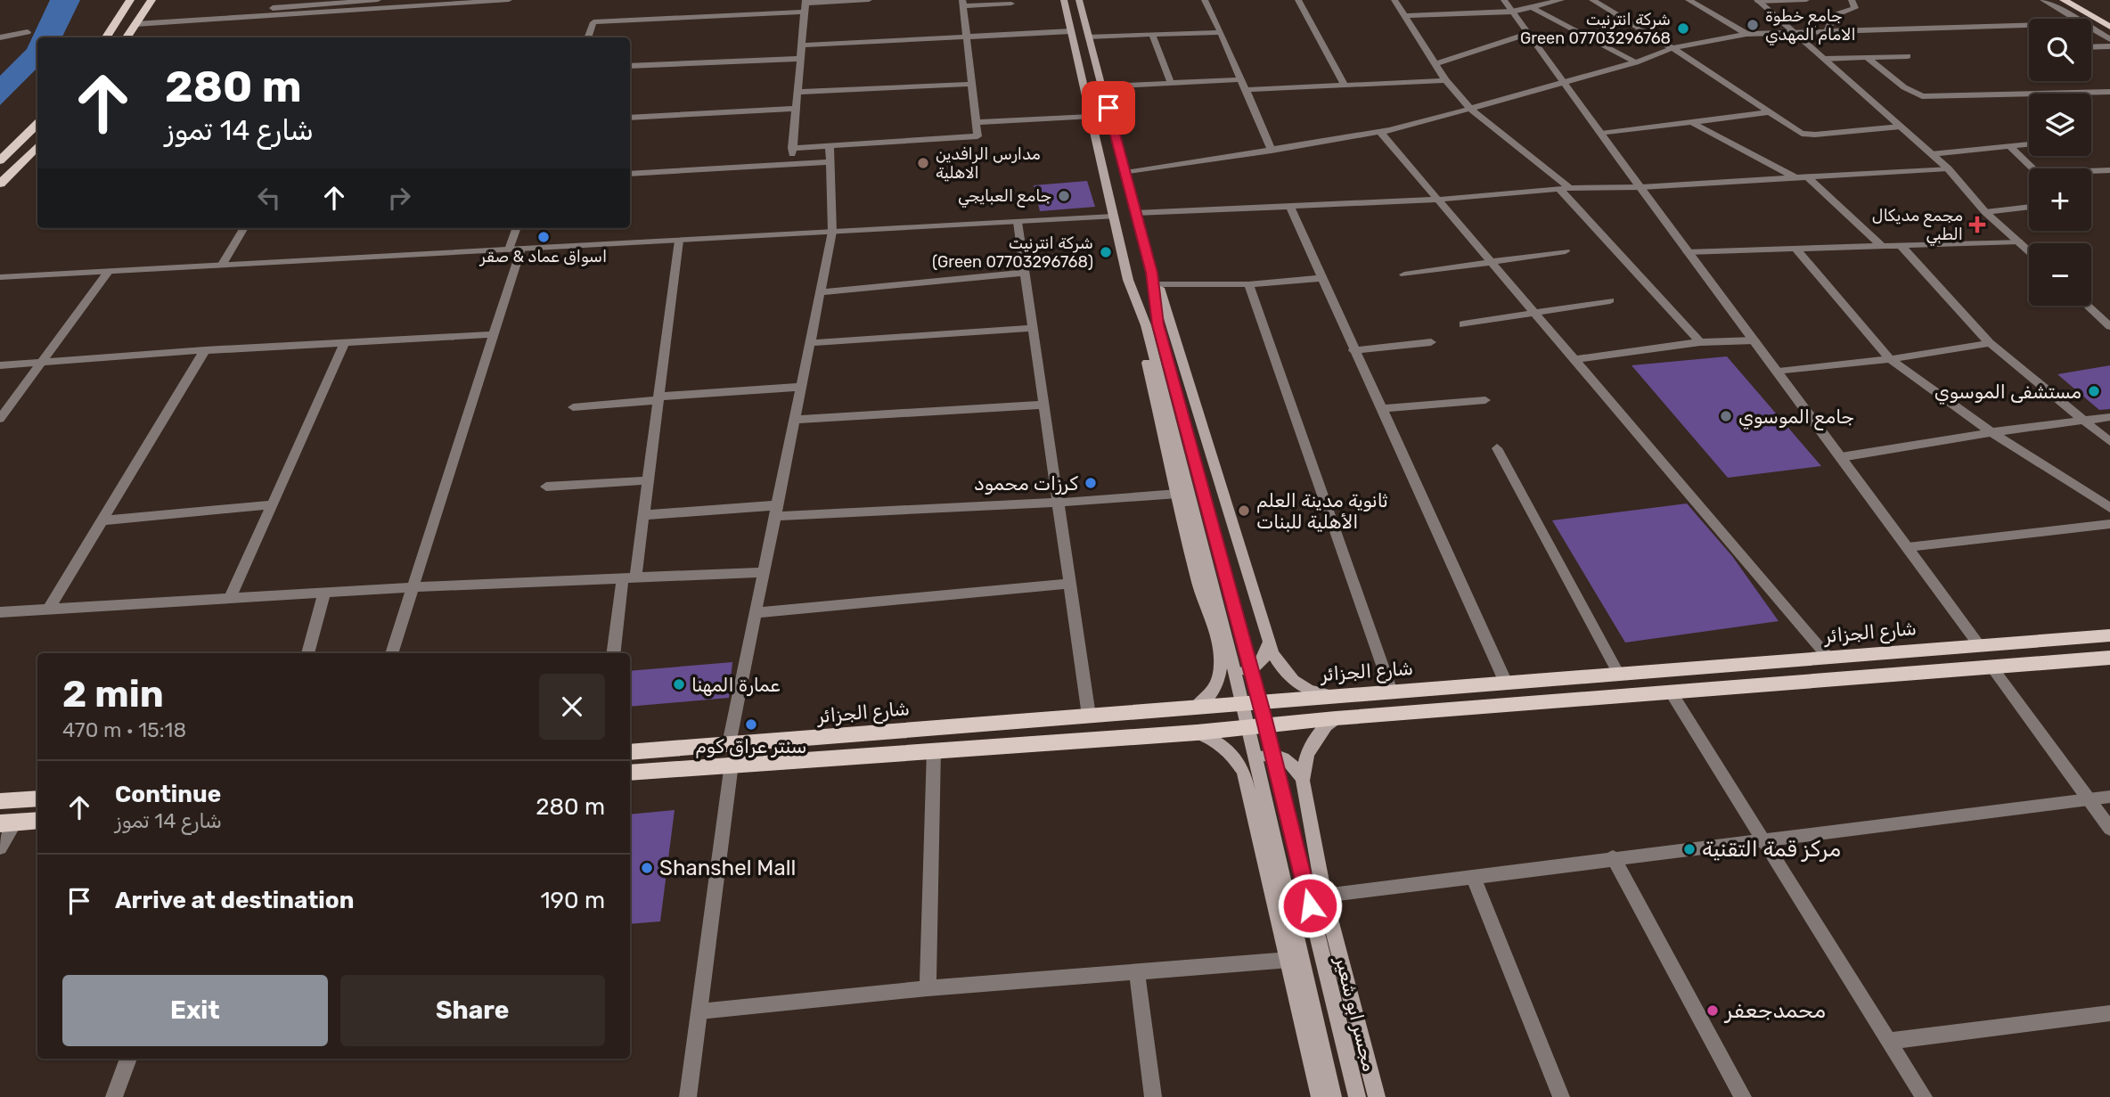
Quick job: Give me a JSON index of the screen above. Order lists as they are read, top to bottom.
{
  "streets": {
    "main road": ["شارع الجزائر", "مجسر ابو شعير"]
  },
  "places": {
    "other": [
      "جامع خطوة الامام المهدي",
      "شركة انترنيت Green 07703296768",
      "مدارس الرافدين اﻻهلية",
      "جامع العبايجي",
      "اسواق عماد & صقر",
      "شركة انترنيت (Green 07703296768)",
      "مستشفى الموسوي",
      "جامع الموسوي",
      "كرزات محمود",
      "ثانوية مدينة العلم الأهلية للبنات",
      "عمارة المهنا",
      "سنتر عراق كوم",
      "مركز قمة التقنية",
      "Shanshel Mall",
      "محمدجعفر"
    ],
    "health": ["مجمع مديكال الطبي"]
  },
  "page": {
    "map_buttons": ["+", "−"],
    "turn": ["280 m", "شارع 14 تموز"],
    "heading": ["2 min", "470 m · 15:18"],
    "list": [
      {
        "name": "Continue",
        "note": "شارع 14 تموز",
        "value": "280 m"
      },
      {
        "name": "Arrive at destination",
        "value": "190 m"
      }
    ],
    "buttons": ["Exit", "Share"]
  }
}
